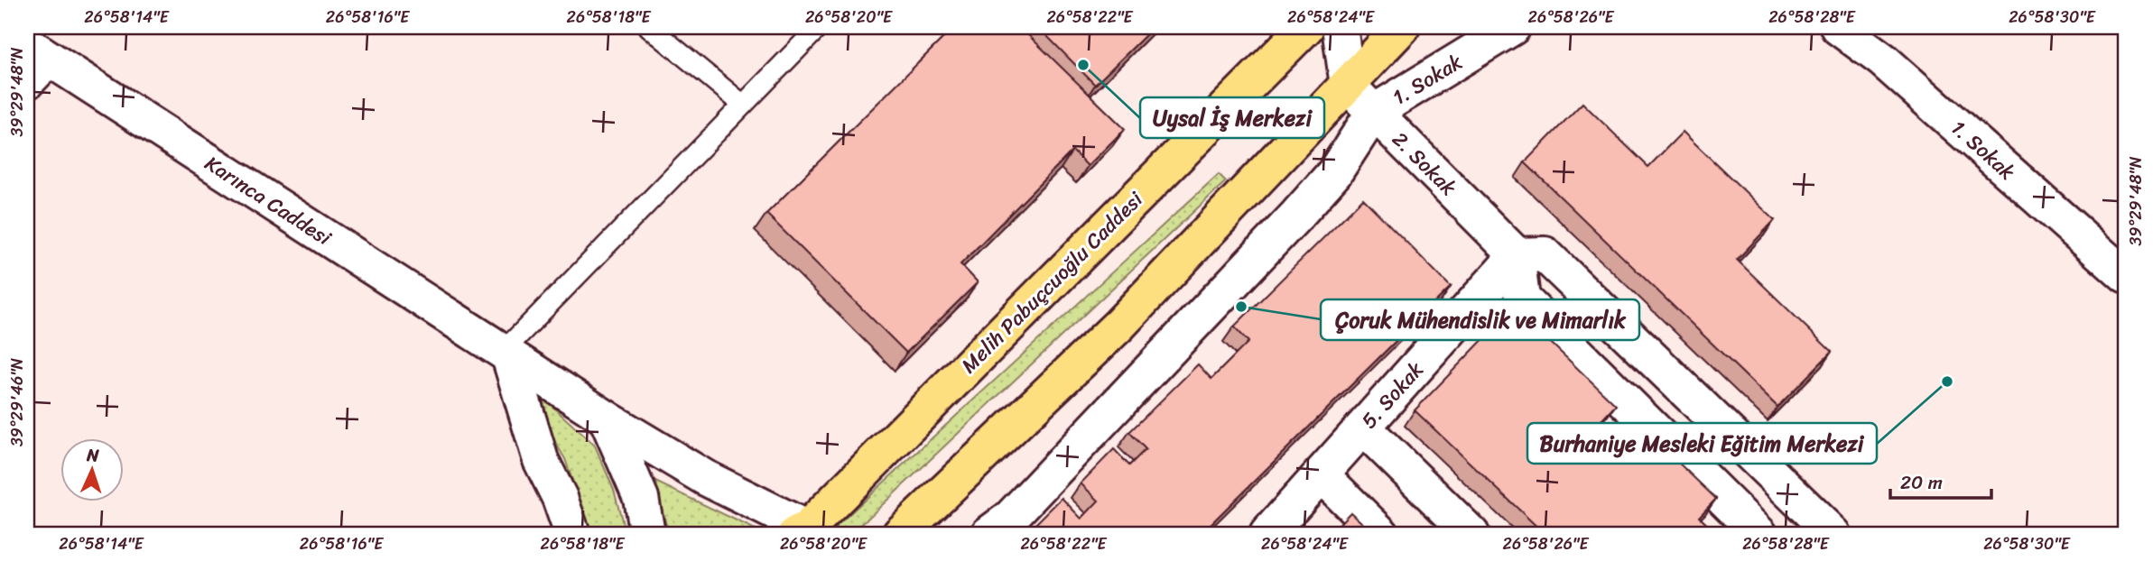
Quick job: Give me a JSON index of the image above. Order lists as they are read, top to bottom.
{
  "streets": {
    "main road": ["Melih Pabuçcuoğlu Caddesi"],
    "street": [
      "1. Sokak",
      "2. Sokak",
      "Karınca Caddesi",
      "5. Sokak"
    ]
  },
  "crossings": [
    ["1. Sokak", "2. Sokak"],
    ["2. Sokak", "5. Sokak"],
    ["Karınca Caddesi", "Melih Pabuçcuoğlu Caddesi"]
  ],
  "places": ["Uysal İş Merkezi", "Çoruk Mühendislik ve Mimarlık", "Burhaniye Mesleki Eğitim Merkezi"],
  "scale_bar": "20 m",
  "north": "top",
  "coordinates": [
    "26°58'14\"E",
    "26°58'16\"E",
    "26°58'18\"E",
    "26°58'20\"E",
    "26°58'22\"E",
    "26°58'24\"E",
    "26°58'26\"E",
    "26°58'28\"E",
    "26°58'30\"E",
    "39°29'48\"N",
    "39°29'46\"N"
  ]
}
